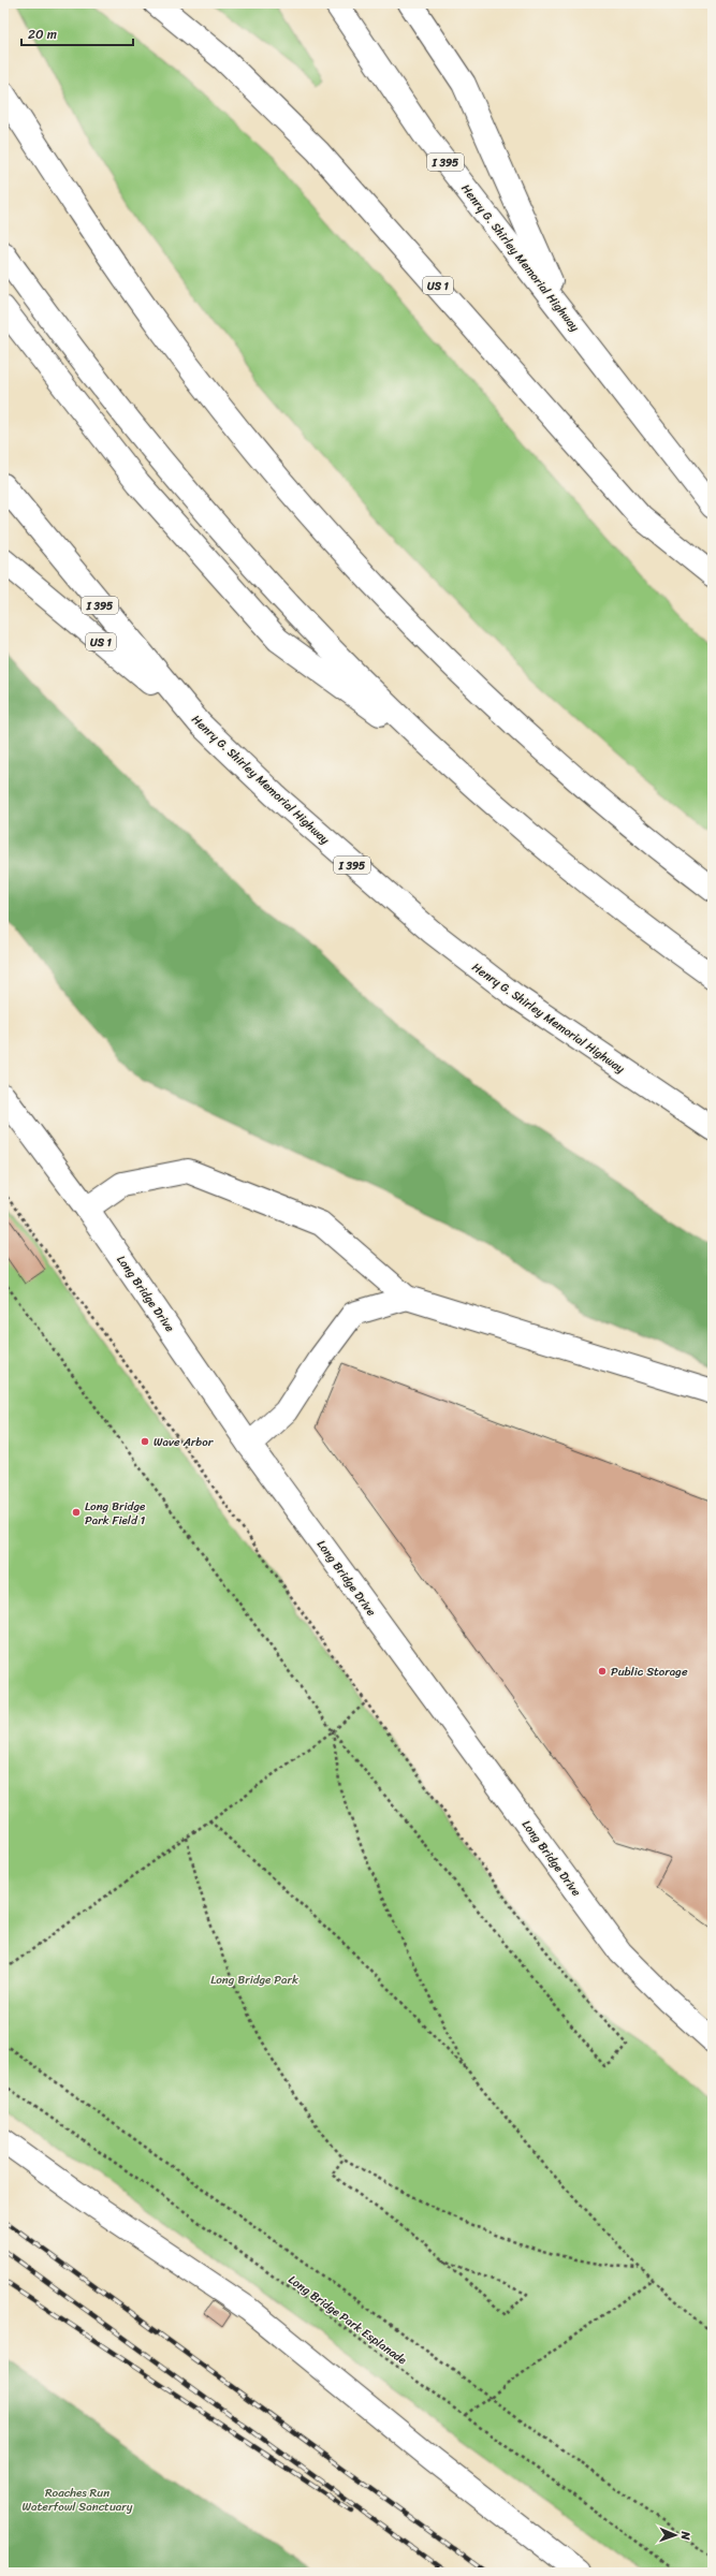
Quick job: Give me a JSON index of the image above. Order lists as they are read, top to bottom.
{
  "streets": {
    "main road": [
      "I 395",
      "Henry G. Shirley Memorial Highway",
      "US 1",
      "Long Bridge Drive"
    ],
    "path": ["Long Bridge Park Esplanade"]
  },
  "crossings": [
    ["Henry G. Shirley Memorial Highway", "US 1"]
  ],
  "parks": ["Long Bridge Park", "Roaches Run Waterfowl Sanctuary"],
  "places": ["Wave Arbor", "Long Bridge Park Field 1", "Public Storage"],
  "scale_bar": "20 m",
  "north": "right"
}
